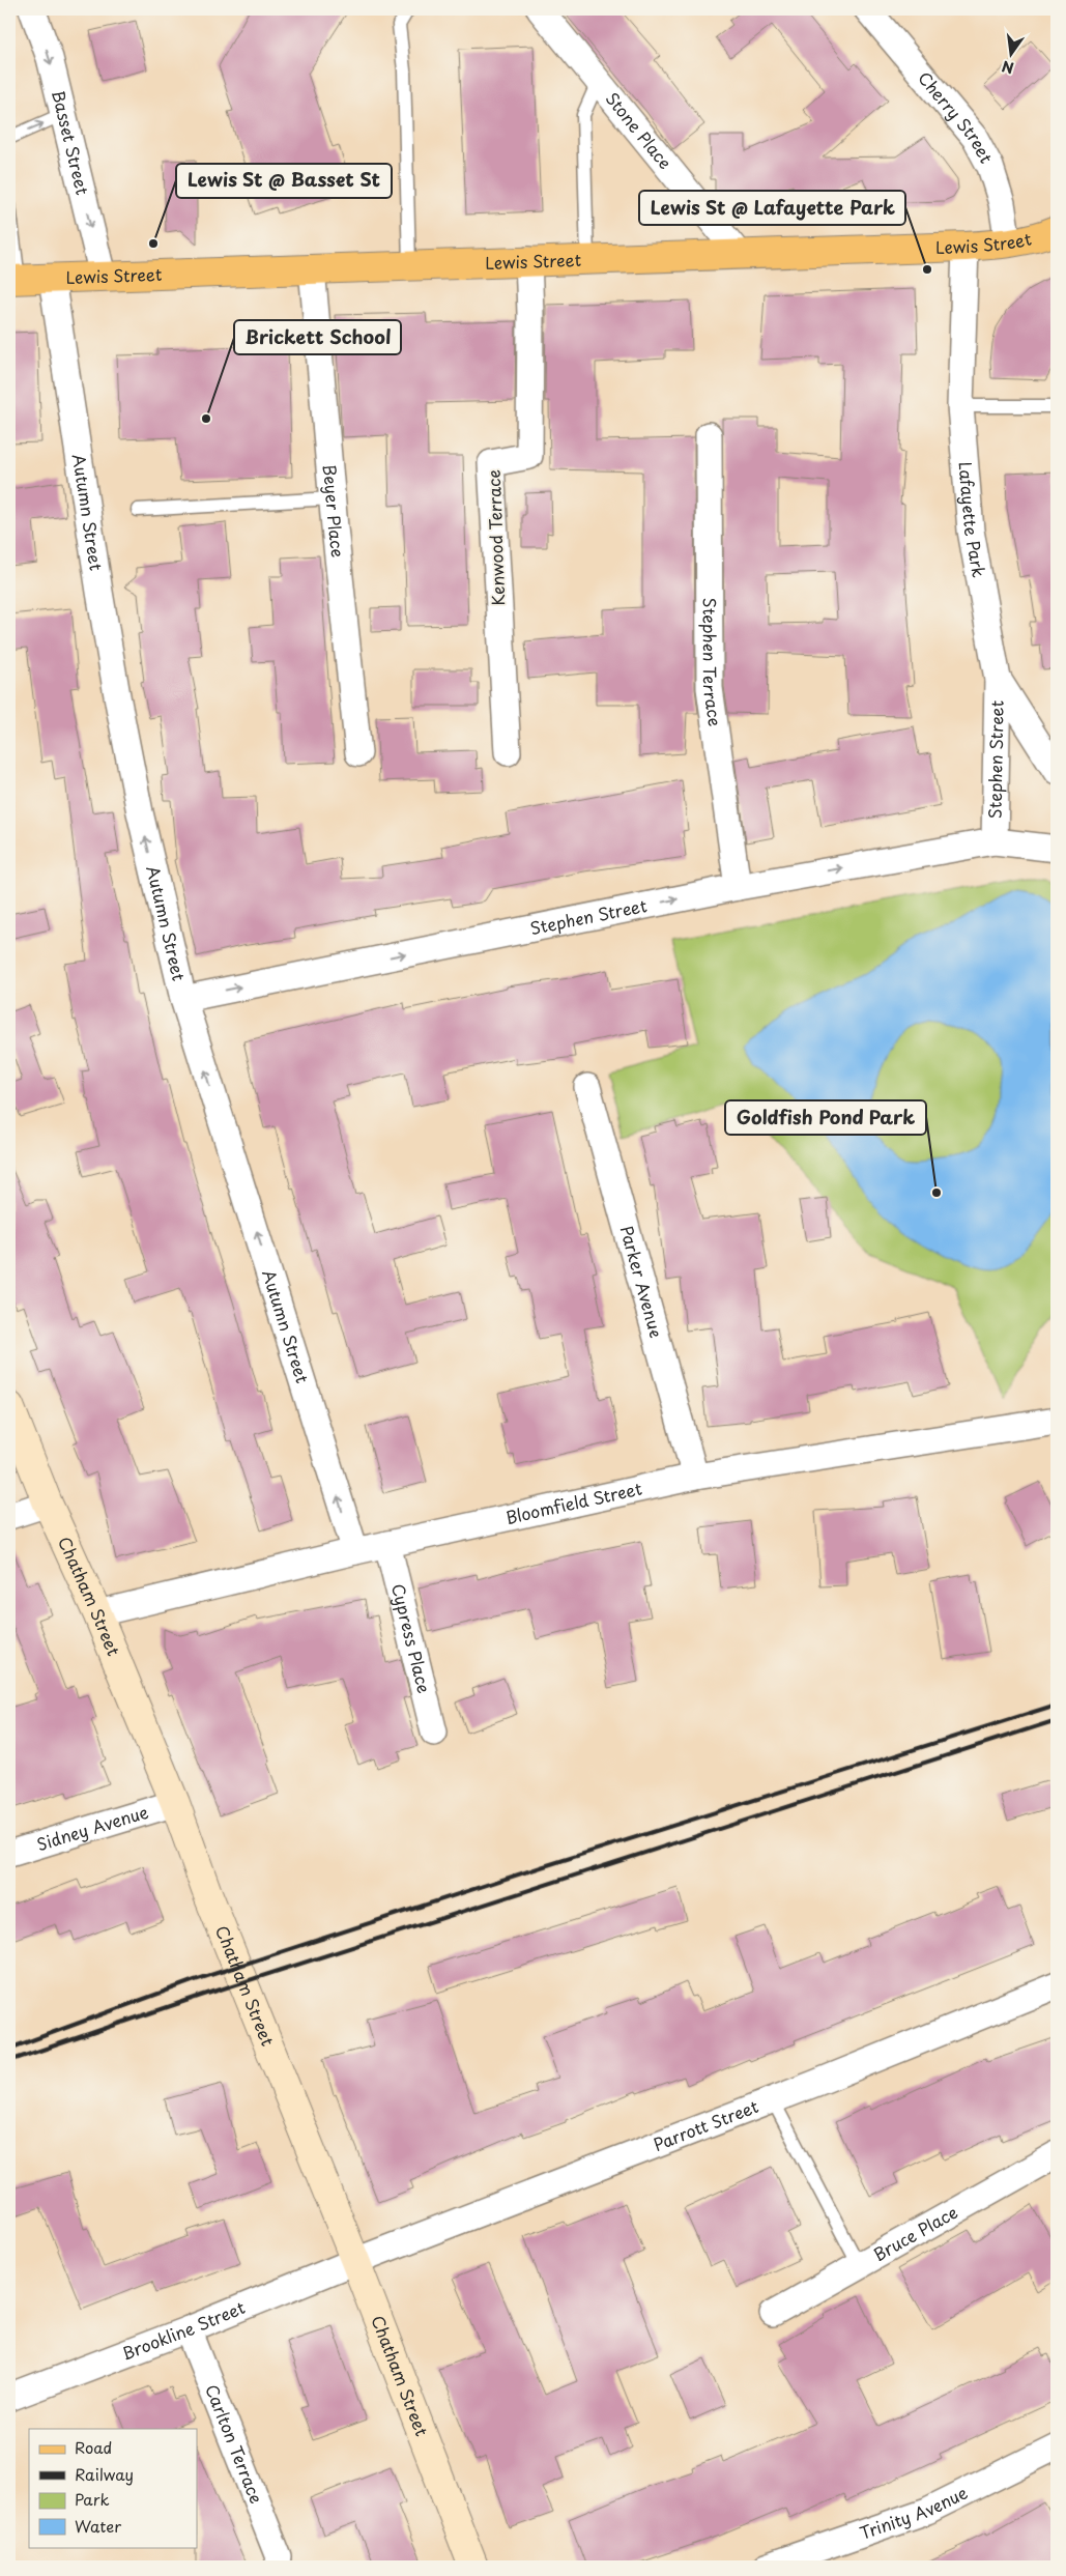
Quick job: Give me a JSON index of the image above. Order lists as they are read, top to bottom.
{
  "streets": {
    "main road": ["Lewis Street", "Chatham Street"],
    "street": [
      "Cherry Street",
      "Stone Place",
      "Basset Street",
      "Beyer Place",
      "Autumn Street",
      "Lafayette Park",
      "Kenwood Terrace",
      "Stephen Terrace",
      "Stephen Street",
      "Parker Avenue",
      "Bloomfield Street",
      "Cypress Place",
      "Sidney Avenue",
      "Parrott Street",
      "Bruce Place",
      "Brookline Street",
      "Carlton Terrace",
      "Trinity Avenue"
    ]
  },
  "crossings": [
    ["Cherry Street", "Lewis Street"],
    ["Stone Place", "Lewis Street"],
    ["Basset Street", "Lewis Street"],
    ["Lewis Street", "Beyer Place"],
    ["Lewis Street", "Autumn Street"],
    ["Lewis Street", "Lafayette Park"],
    ["Lewis Street", "Kenwood Terrace"],
    ["Autumn Street", "Stephen Street"],
    ["Autumn Street", "Bloomfield Street"],
    ["Lafayette Park", "Stephen Street"],
    ["Stephen Terrace", "Stephen Street"],
    ["Parker Avenue", "Bloomfield Street"],
    ["Bloomfield Street", "Chatham Street"],
    ["Bloomfield Street", "Cypress Place"],
    ["Chatham Street", "Sidney Avenue"],
    ["Chatham Street", "Parrott Street"],
    ["Chatham Street", "Brookline Street"],
    ["Parrott Street", "Brookline Street"],
    ["Brookline Street", "Carlton Terrace"]
  ],
  "one_way": ["Basset Street", "Autumn Street", "Stephen Street"],
  "places": [
    "Lewis St @ Basset St",
    "Lewis St @ Lafayette Park",
    "Brickett School",
    "Goldfish Pond Park"
  ],
  "legend": [
    "Road",
    "Railway",
    "Park",
    "Water"
  ],
  "north": "bottom"
}
